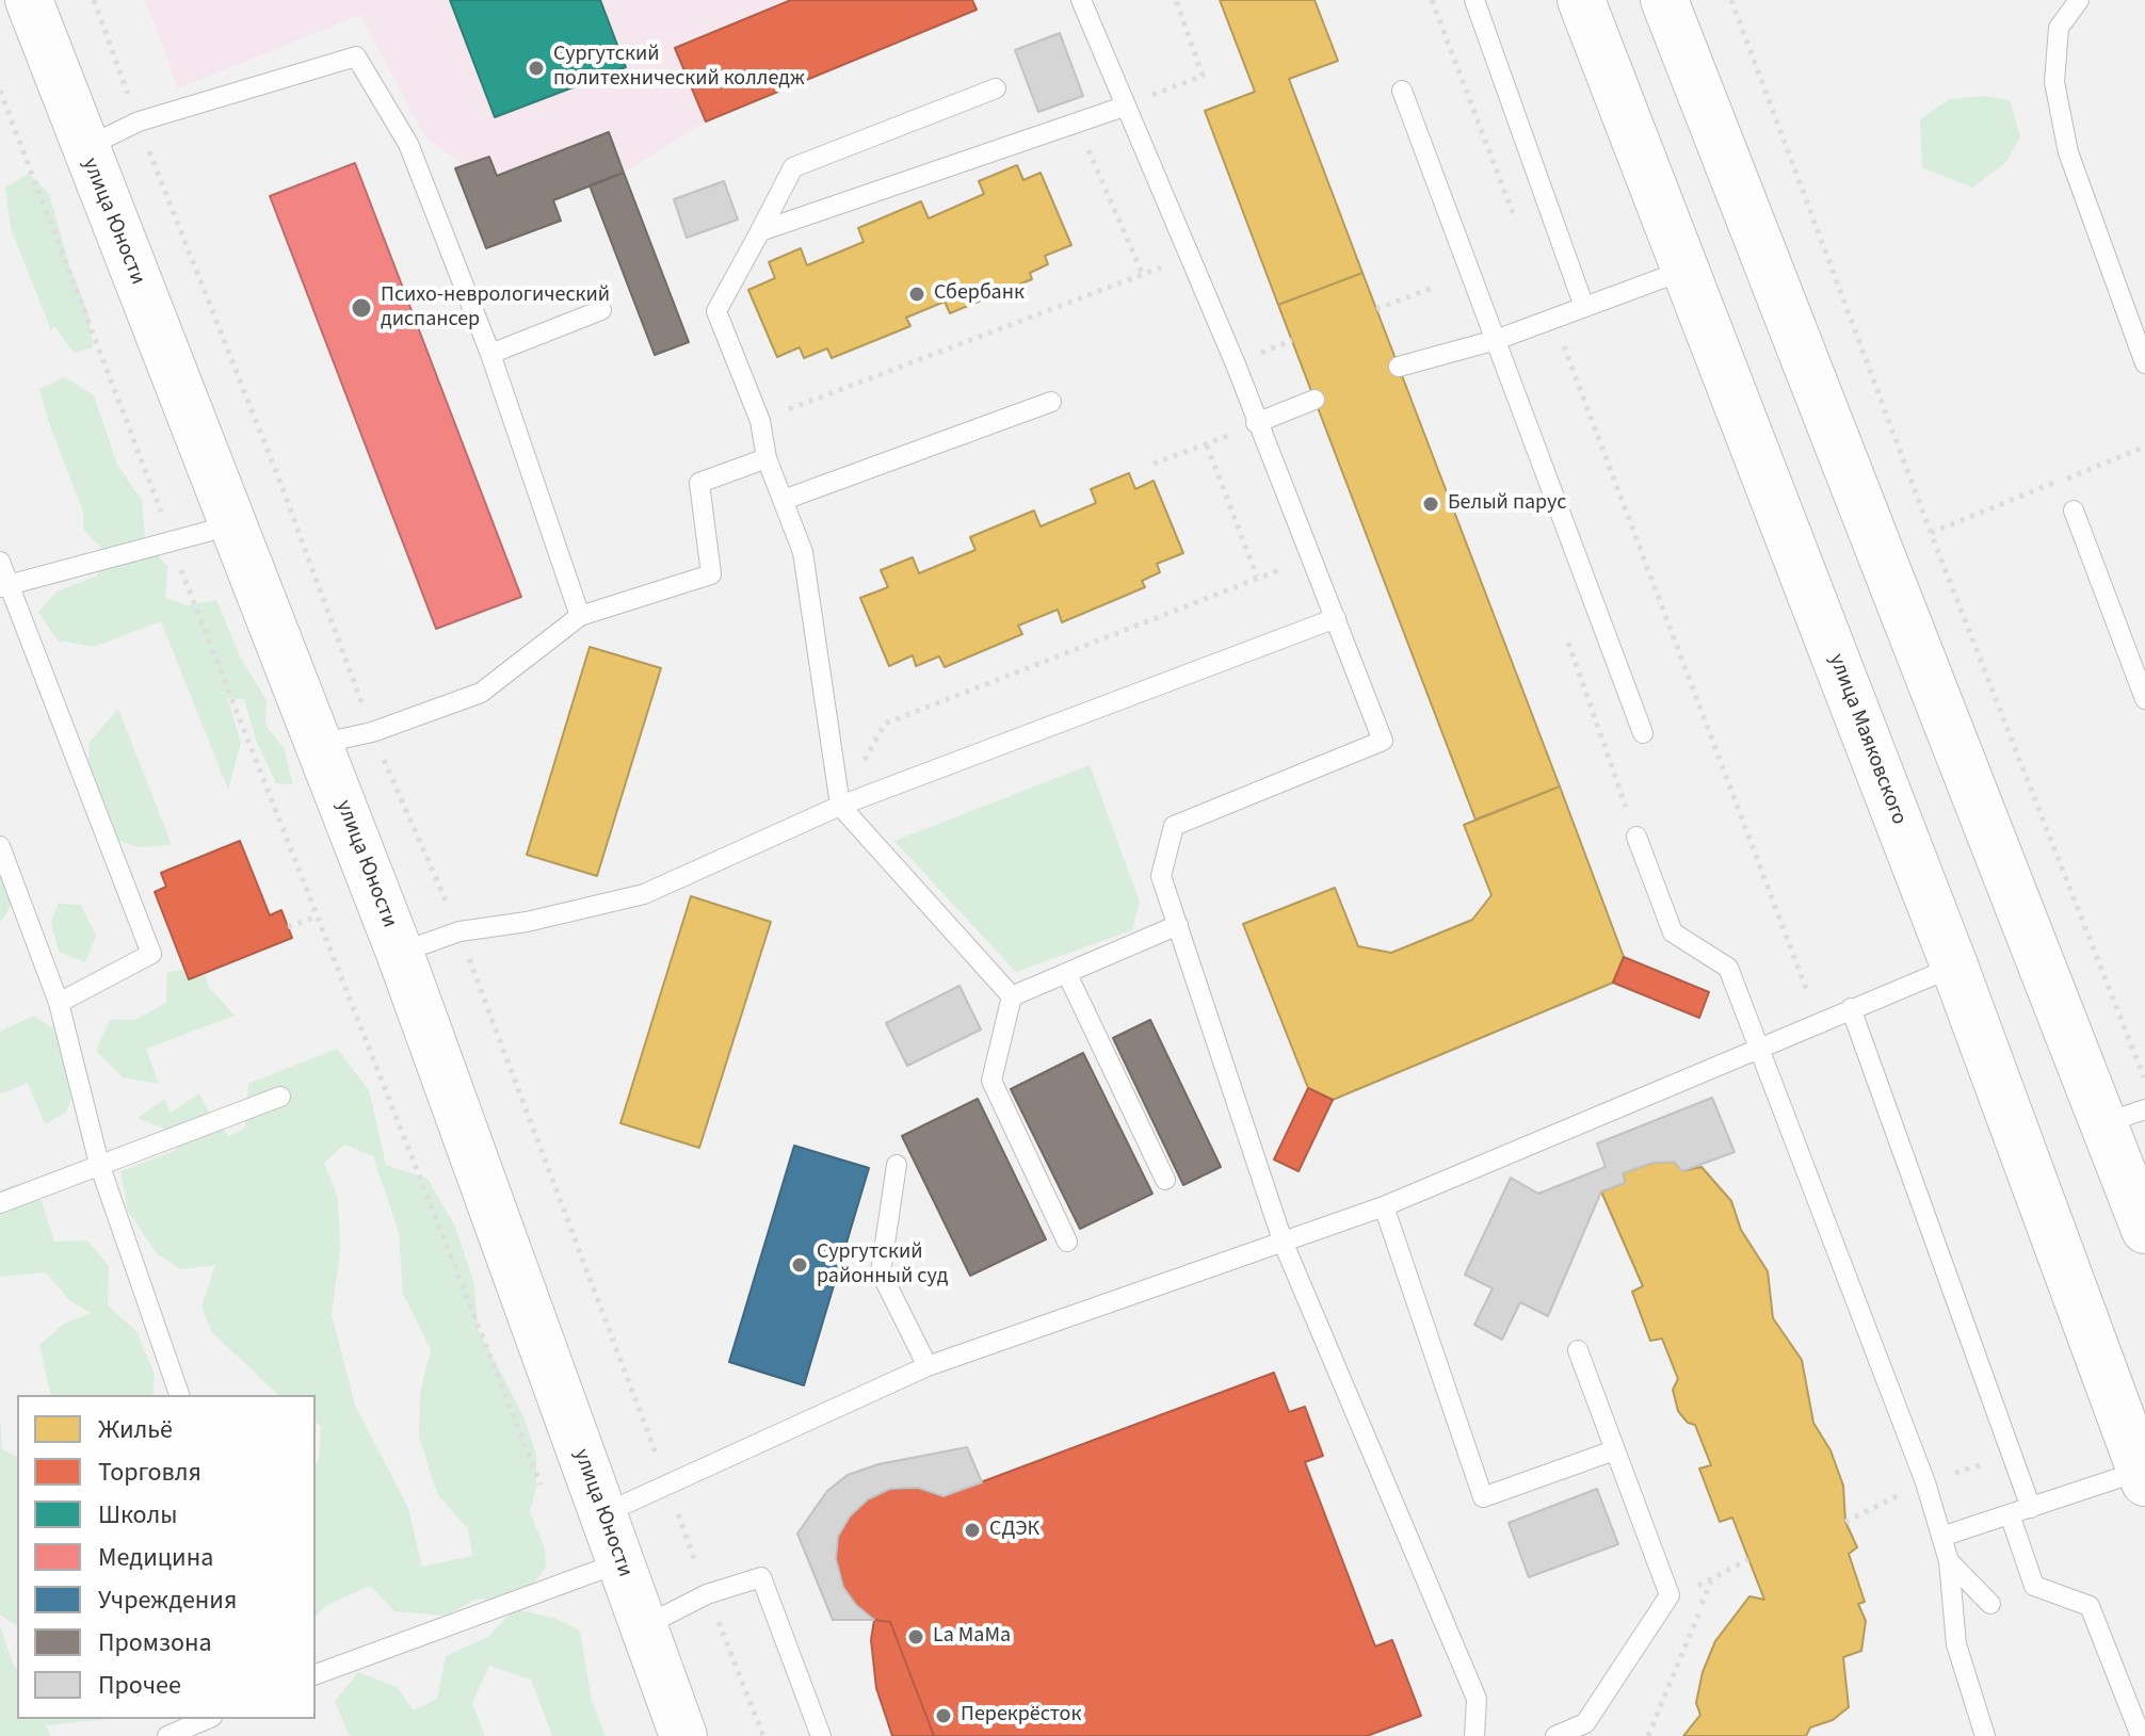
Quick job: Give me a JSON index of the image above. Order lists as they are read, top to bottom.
{
  "streets": {
    "main road": ["улица Юности", "улица Маяковского"]
  },
  "places": [
    "Сургутский политехнический колледж",
    "Сбербанк",
    "Психо-неврологический диспансер",
    "Белый парус",
    "Сургутский районный суд",
    "СДЭК",
    "La MaMa",
    "Перекрёсток"
  ],
  "legend": [
    "Жильё",
    "Торговля",
    "Школы",
    "Медицина",
    "Учреждения",
    "Промзона",
    "Прочее"
  ]
}
